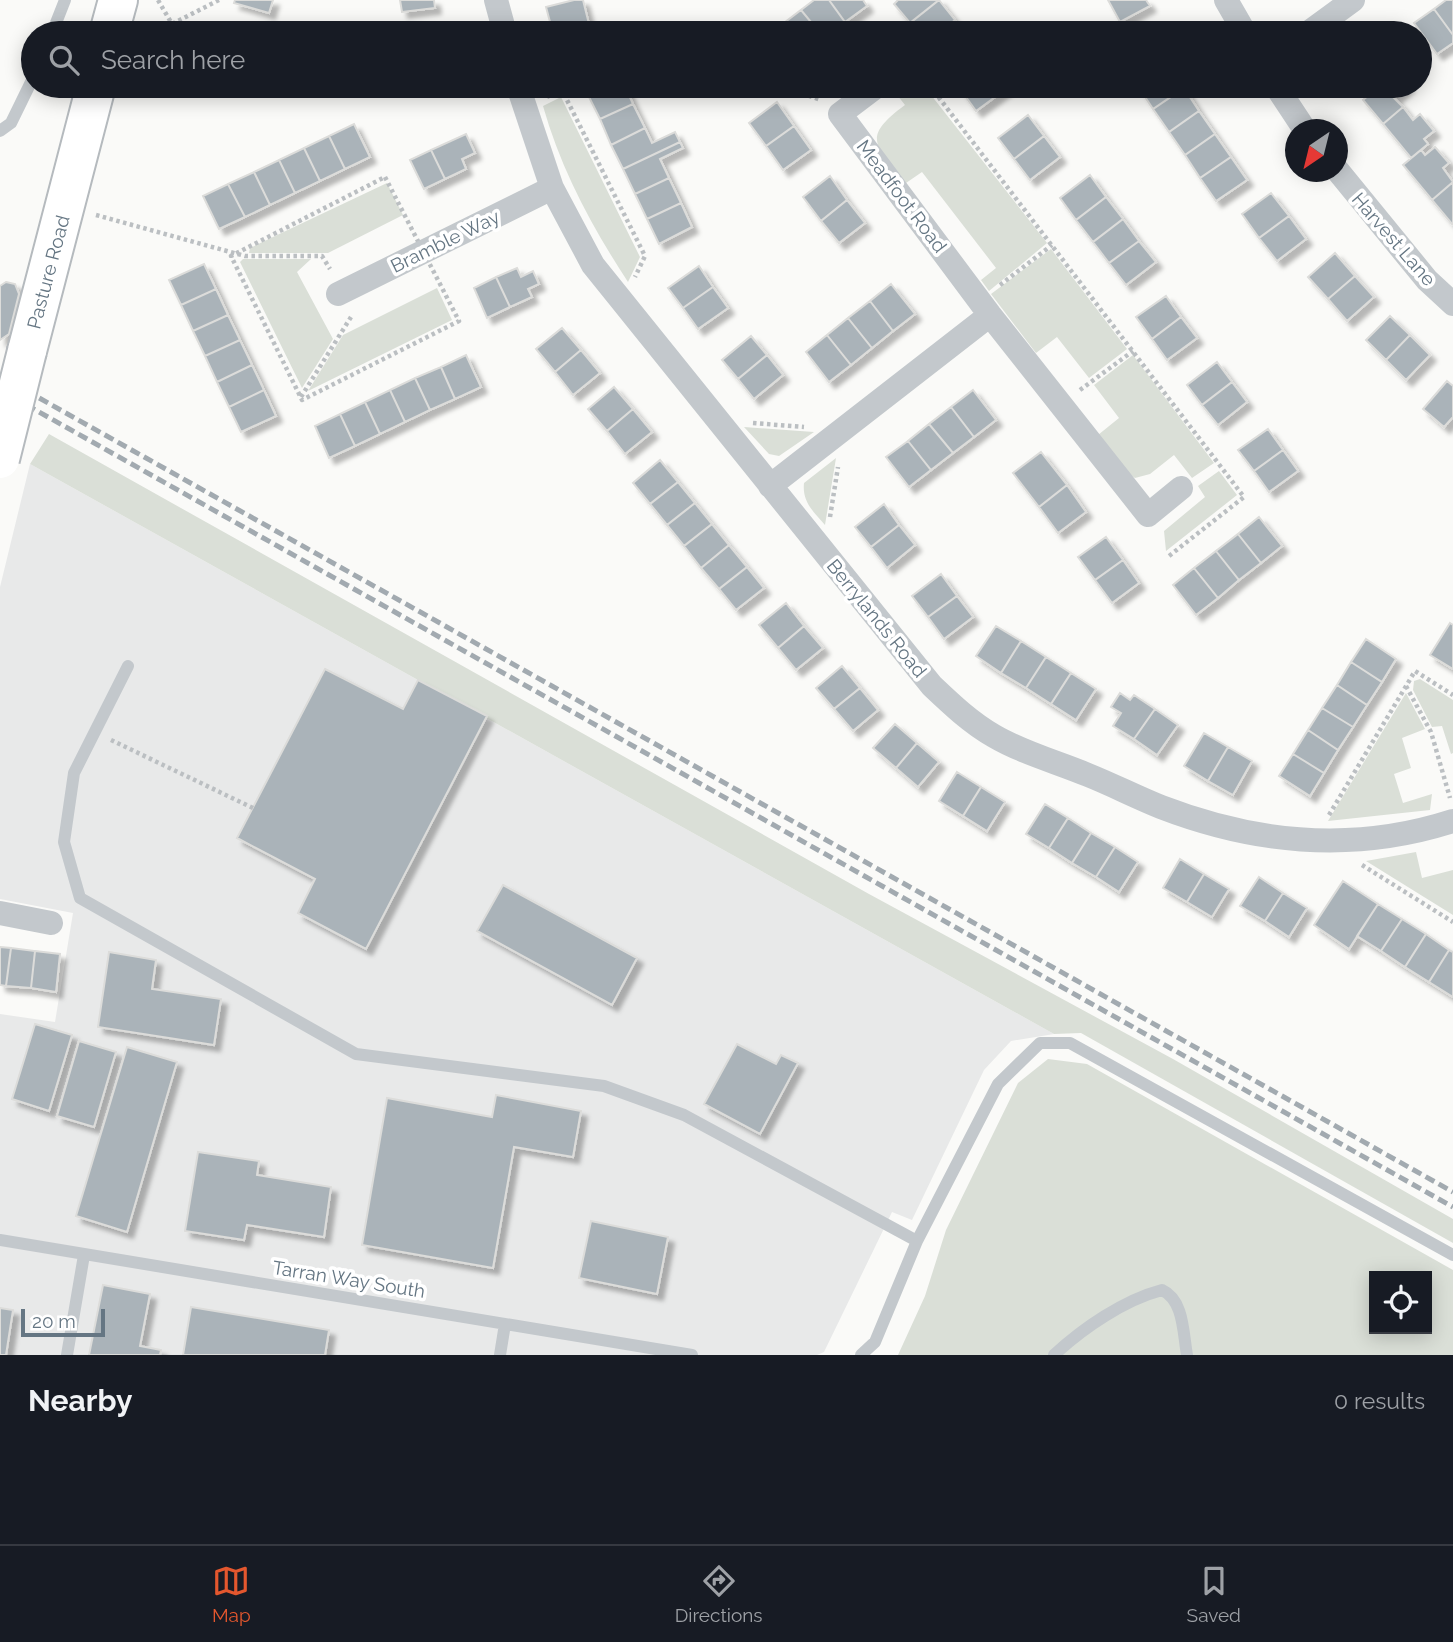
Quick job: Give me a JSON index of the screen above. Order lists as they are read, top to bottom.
{
  "streets": {
    "main road": ["Pasture Road"],
    "street": [
      "Meadfoot Road",
      "Harvest Lane",
      "Bramble Way",
      "Berrylands Road"
    ],
    "lane": ["Tarran Way South"]
  },
  "crossings": [
    ["Bramble Way", "Berrylands Road"]
  ],
  "scale_bar": "20 m",
  "north": "bottom left",
  "page": {
    "search": "Search here",
    "scale": "20 m",
    "heading": ["Nearby", "0 results"],
    "nav": ["Map", "Directions", "Saved"]
  }
}
